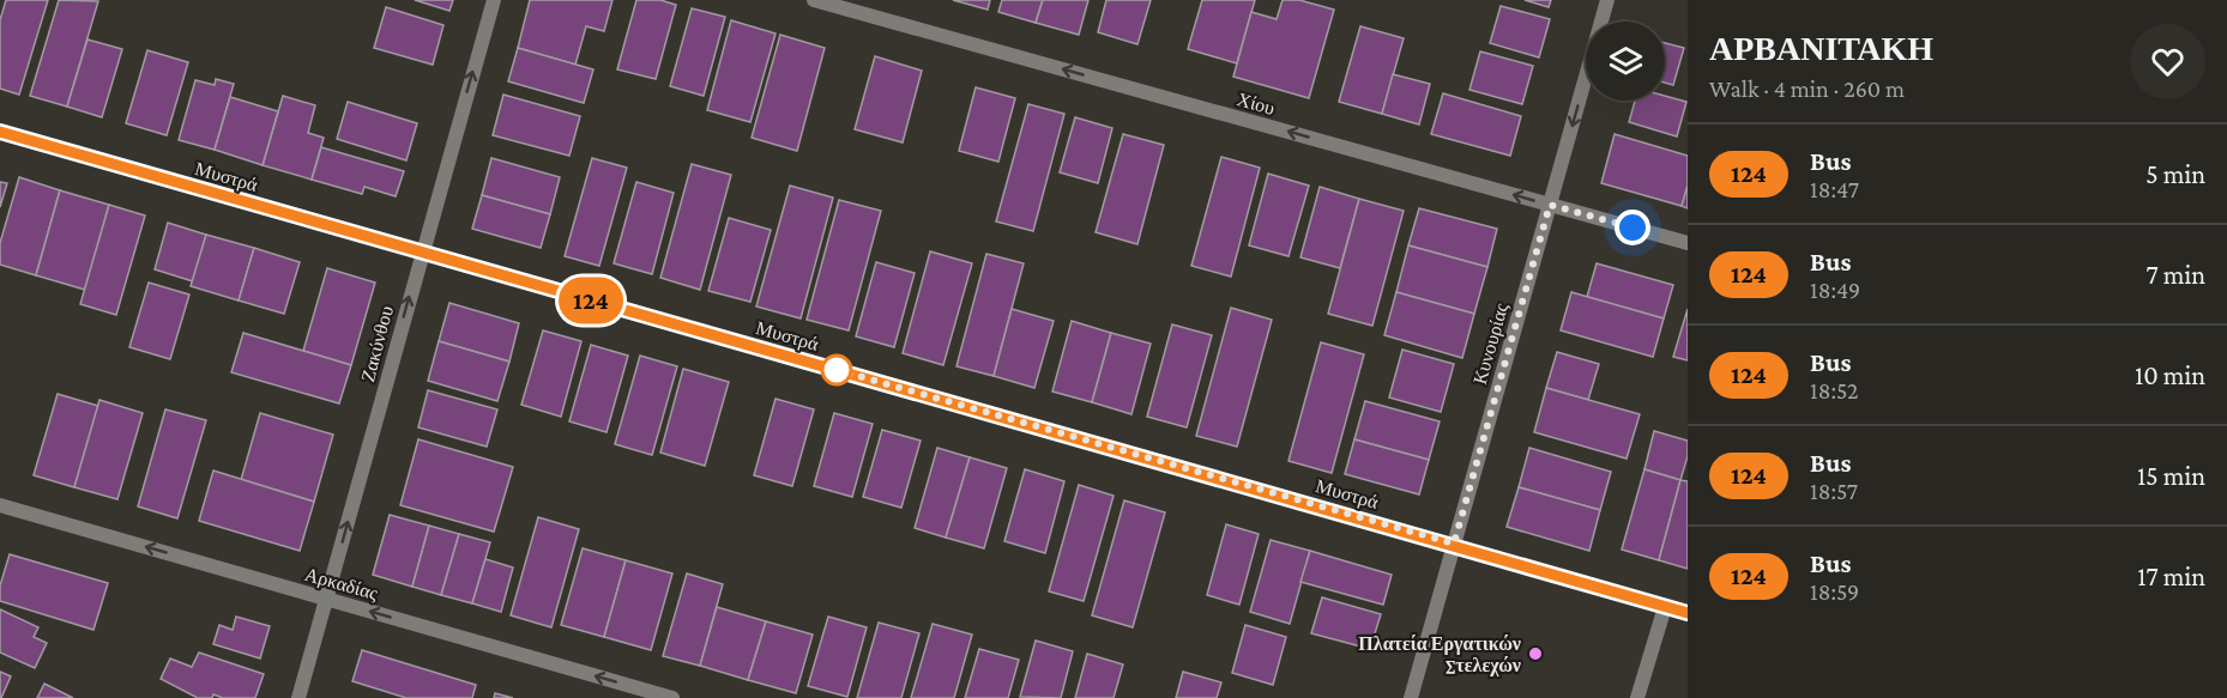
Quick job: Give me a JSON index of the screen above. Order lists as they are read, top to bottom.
{
  "streets": {
    "street": [
      "Χίου",
      "Μυστρά",
      "Ζακύνθου",
      "Κυνουρίας",
      "Αρκαδίας"
    ]
  },
  "crossings": [
    ["Χίου", "Κυνουρίας"],
    ["Μυστρά", "Ζακύνθου"],
    ["Μυστρά", "Κυνουρίας"],
    ["Ζακύνθου", "Αρκαδίας"]
  ],
  "one_way": ["Χίου", "Ζακύνθου", "Αρκαδίας"],
  "places": ["Πλατεία Εργατικών Στελεχών"],
  "lines": ["bus line 124"],
  "page": {
    "on_map": "124",
    "heading": ["ΑΡΒΑΝΙΤΑΚΗ", "Walk · 4 min · 260 m"],
    "list": [
      {
        "mark": "124",
        "name": "Bus",
        "note": "18:47",
        "value": "5 min"
      },
      {
        "mark": "124",
        "name": "Bus",
        "note": "18:49",
        "value": "7 min"
      },
      {
        "mark": "124",
        "name": "Bus",
        "note": "18:52",
        "value": "10 min"
      },
      {
        "mark": "124",
        "name": "Bus",
        "note": "18:57",
        "value": "15 min"
      },
      {
        "mark": "124",
        "name": "Bus",
        "note": "18:59",
        "value": "17 min"
      }
    ]
  }
}
